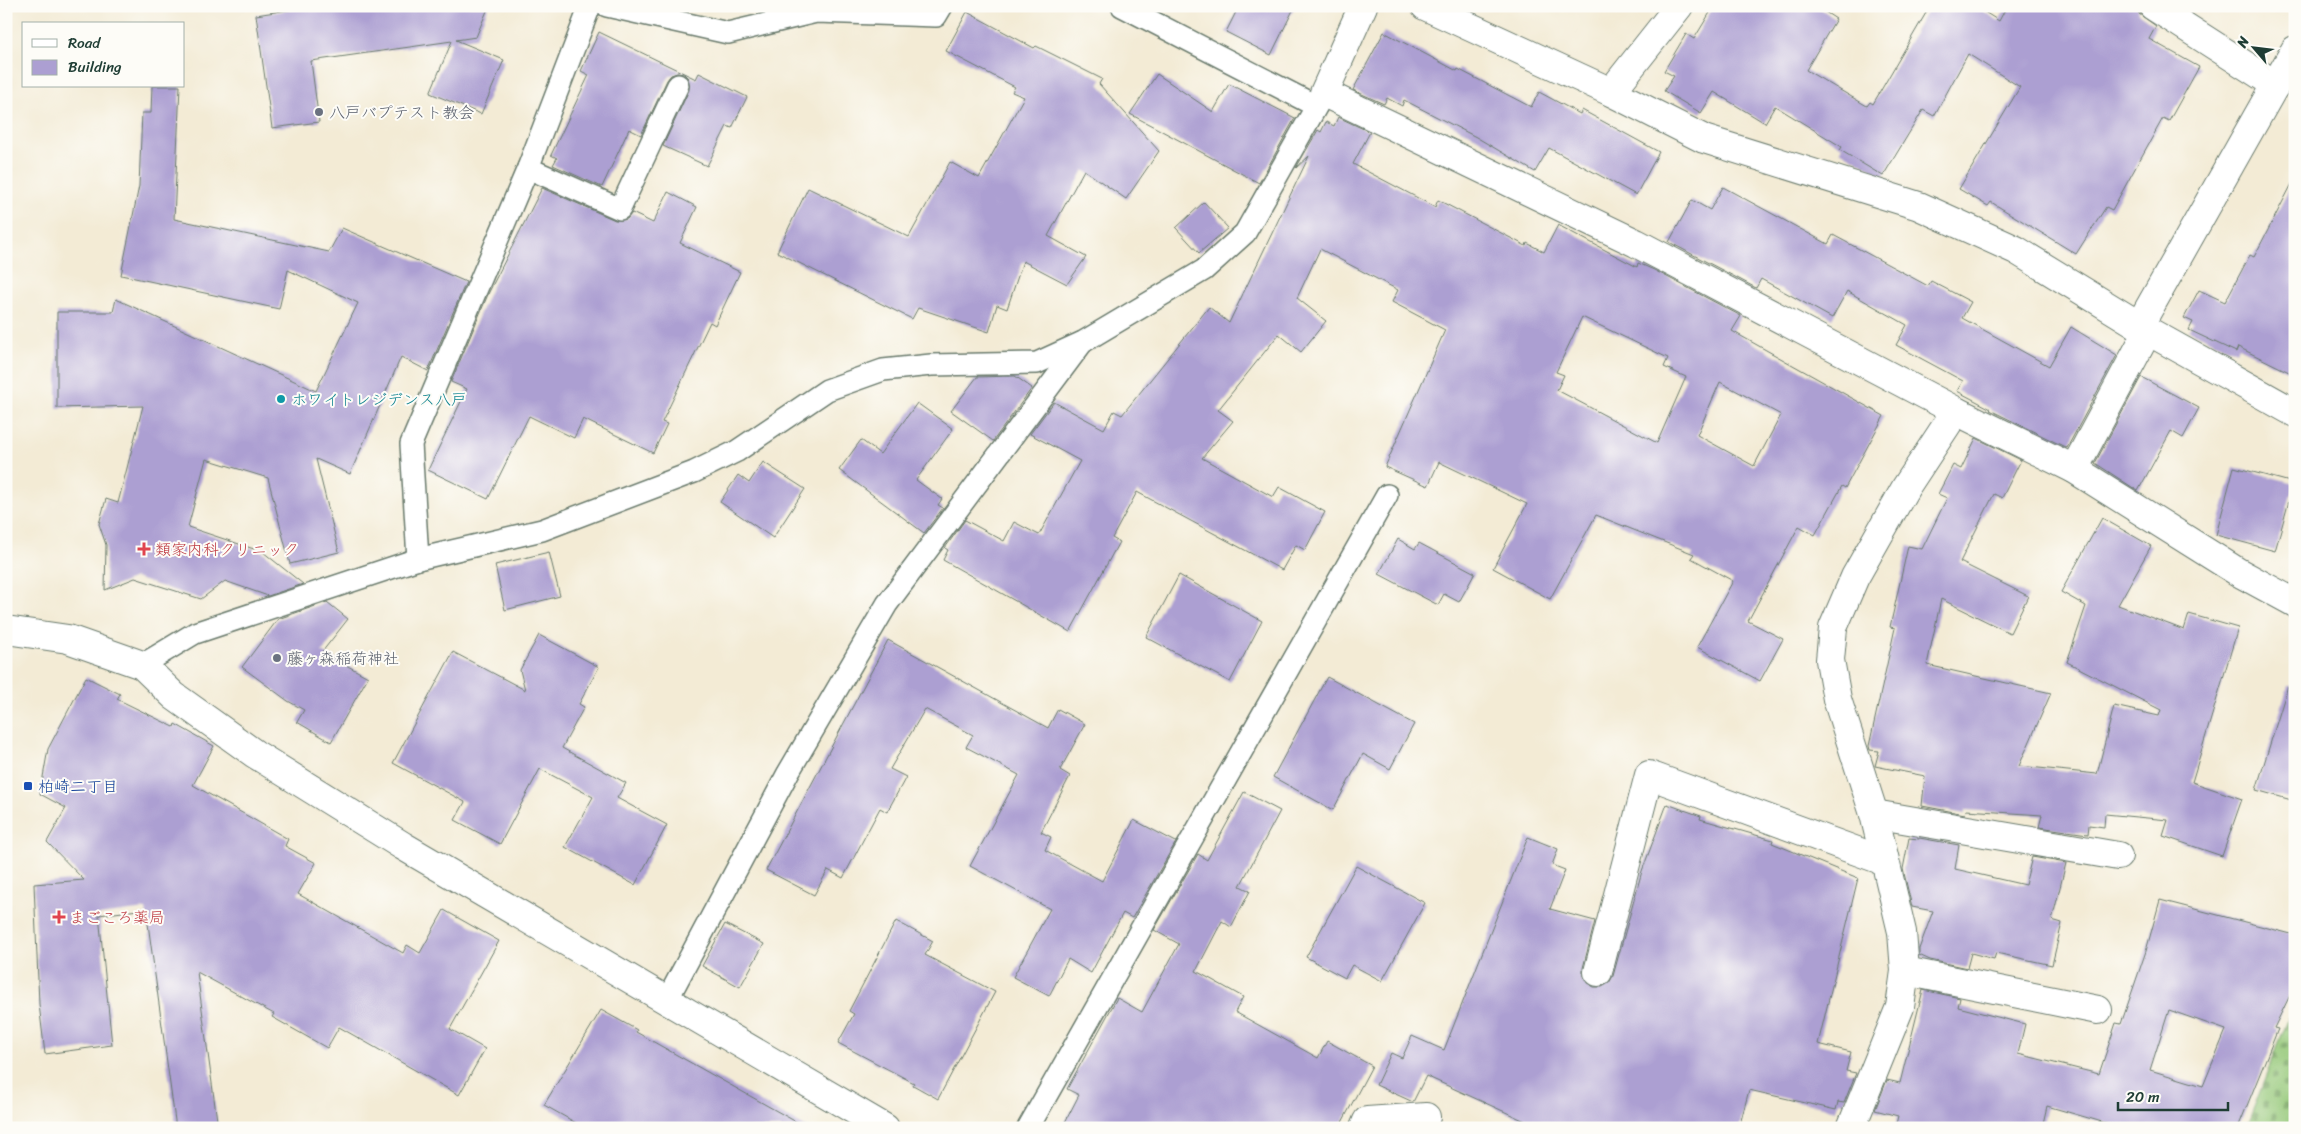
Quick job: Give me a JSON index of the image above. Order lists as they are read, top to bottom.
{
  "places": {
    "other": ["八戸バプテスト教会", "ホワイトレジデンス八戸", "藤ヶ森稲荷神社"],
    "health": ["類家内科クリニック", "まごころ薬局"],
    "transit": ["柏崎二丁目"]
  },
  "legend": ["Road", "Building"],
  "scale_bar": "20 m",
  "north": "top left"
}
